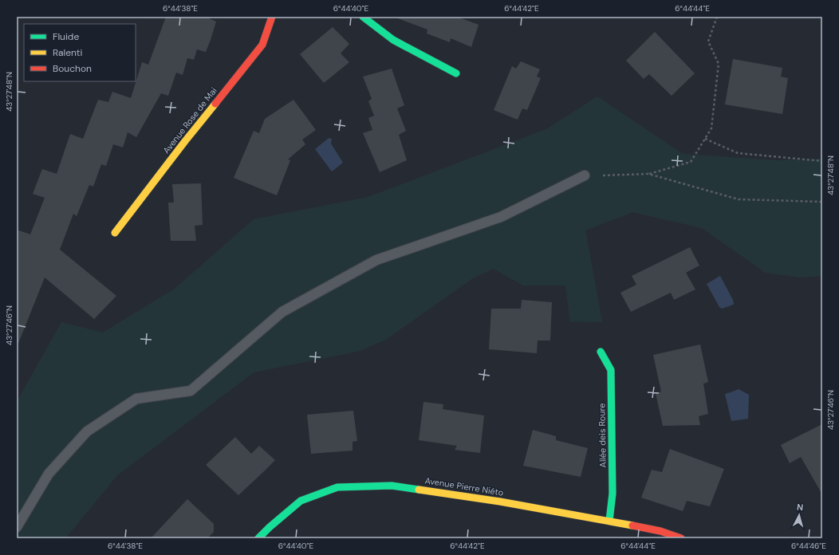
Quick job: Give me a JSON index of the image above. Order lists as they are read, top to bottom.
{
  "streets": {
    "street": ["Avenue Rose de Mai", "Allée deis Roure", "Avenue Pierre Niéto"]
  },
  "crossings": [
    ["Allée deis Roure", "Avenue Pierre Niéto"]
  ],
  "legend": ["Fluide", "Ralenti", "Bouchon"],
  "north": "top",
  "coordinates": [
    "6°44'38\"E",
    "6°44'40\"E",
    "6°44'42\"E",
    "6°44'44\"E",
    "43°27'48\"N",
    "43°27'46\"N",
    "6°44'46\"E"
  ]
}
